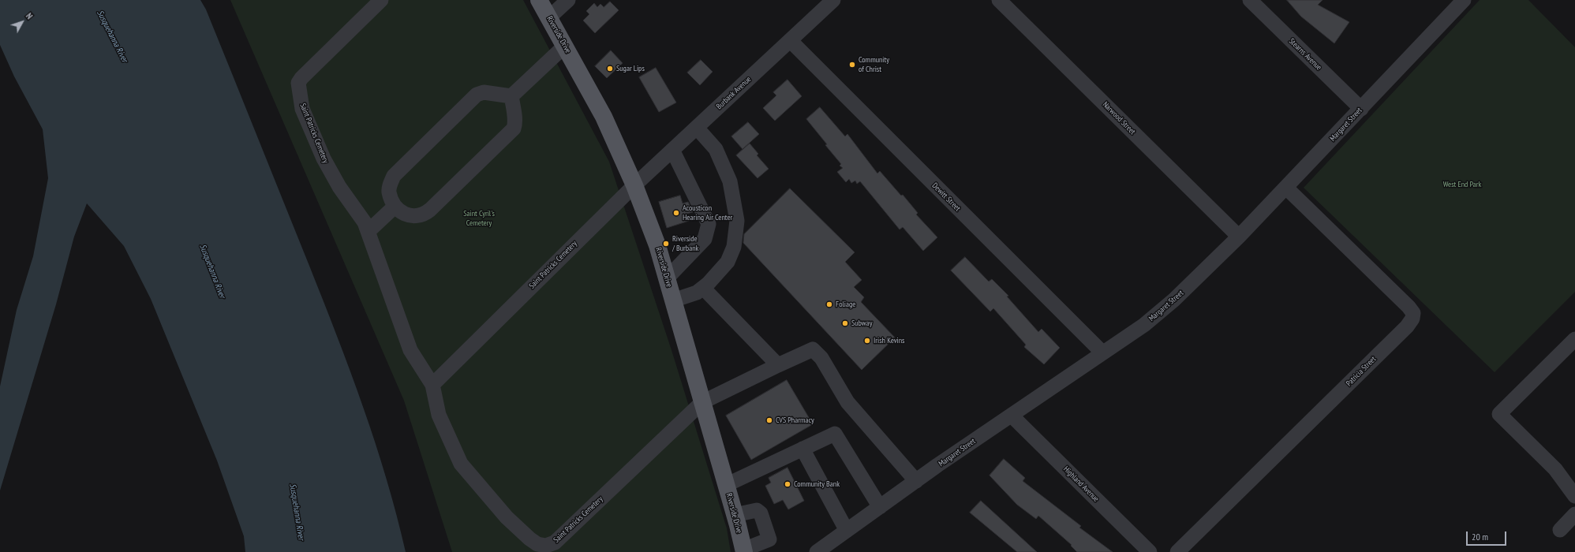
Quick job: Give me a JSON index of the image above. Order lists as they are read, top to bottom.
{
  "streets": {
    "main road": ["Riverside Drive"],
    "street": [
      "Stearns Avenue",
      "Burbank Avenue",
      "Narwood Street",
      "Margaret Street",
      "Saint Patricks Cemetery",
      "Dewitt Street",
      "Patricia Street",
      "Highland Avenue"
    ]
  },
  "crossings": [
    ["Riverside Drive", "Burbank Avenue"],
    ["Riverside Drive", "Saint Patricks Cemetery"],
    ["Stearns Avenue", "Margaret Street"],
    ["Burbank Avenue", "Saint Patricks Cemetery"],
    ["Burbank Avenue", "Dewitt Street"],
    ["Narwood Street", "Margaret Street"],
    ["Margaret Street", "Saint Patricks Cemetery"],
    ["Margaret Street", "Dewitt Street"],
    ["Margaret Street", "Patricia Street"],
    ["Margaret Street", "Highland Avenue"]
  ],
  "water": ["Susquehanna River"],
  "parks": ["West End Park", "Saint Cyril's Cemetery"],
  "places": [
    "Community of Christ",
    "Sugar Lips",
    "Acousticon Hearing Air Center",
    "Riverside / Burbank",
    "Foliage",
    "Subway",
    "Irish Kevins",
    "CVS Pharmacy",
    "Community Bank"
  ],
  "scale_bar": "20 m",
  "north": "top right"
}
